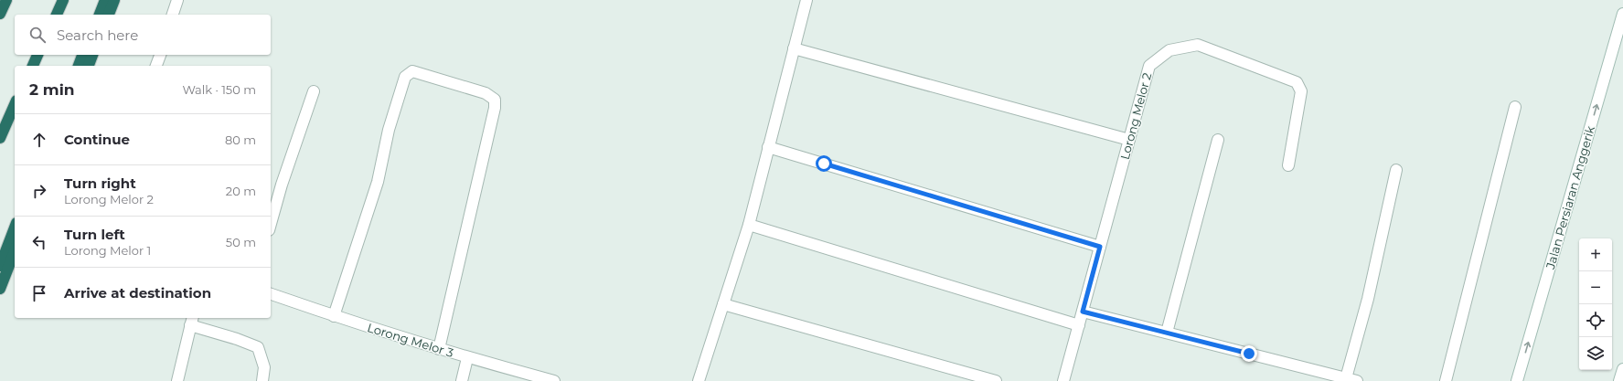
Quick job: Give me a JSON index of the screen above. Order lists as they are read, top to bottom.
{
  "streets": {
    "street": ["Lorong Melor 2", "Jalan Persiaran Anggerik", "Lorong Melor 3"]
  },
  "page": {
    "search": "Search here",
    "heading": ["2 min", "Walk · 150 m"],
    "list": [
      ["Continue", "80 m"],
      ["Turn right", "Lorong Melor 2", "20 m"],
      ["Turn left", "Lorong Melor 1", "50 m"],
      "Arrive at destination"
    ],
    "map_buttons": ["+", "−"]
  }
}
